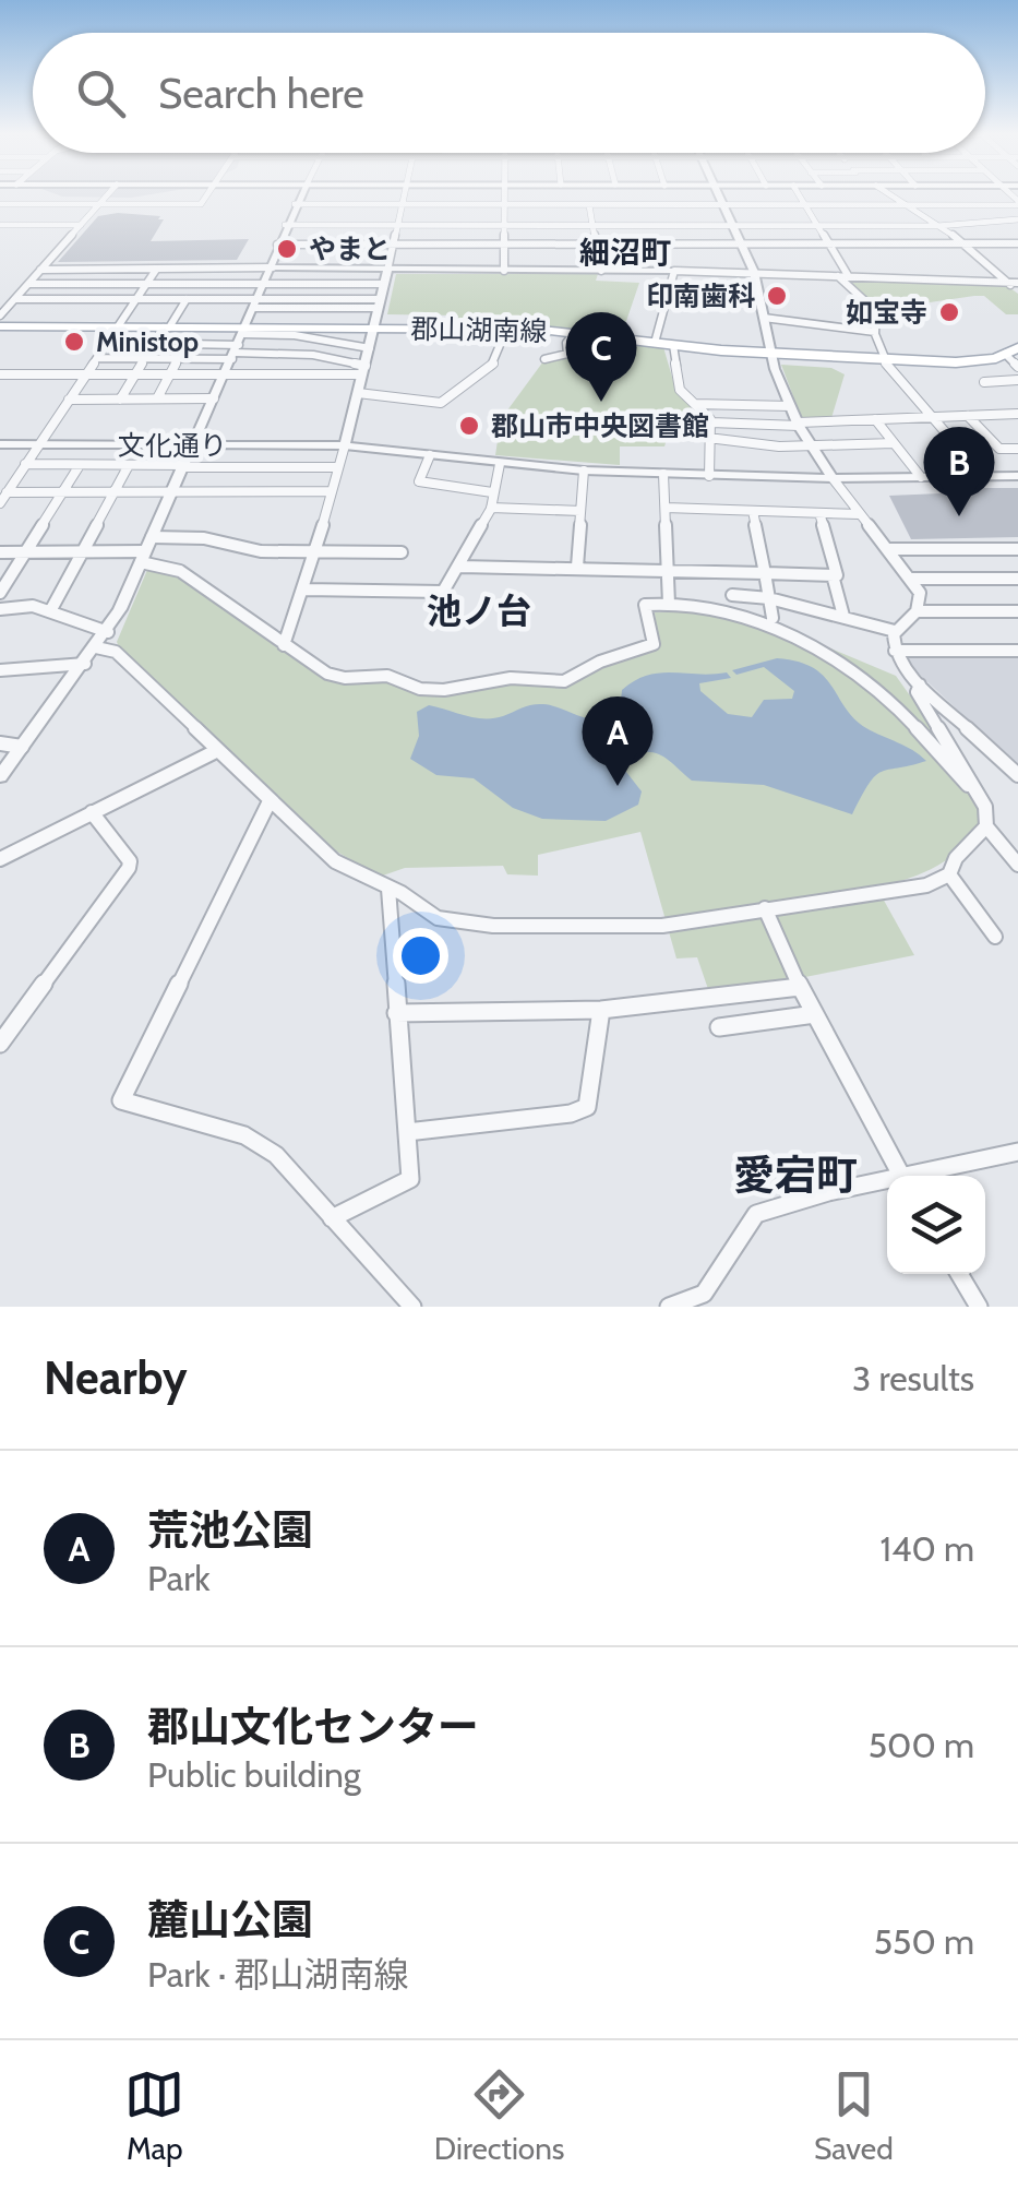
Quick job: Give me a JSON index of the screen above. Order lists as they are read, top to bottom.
{
  "streets": {
    "main road": ["郡山湖南線"],
    "street": ["文化通り"]
  },
  "districts": ["細沼町", "池ノ台", "愛宕町"],
  "places": [
    "やまと",
    "印南歯科",
    "如宝寺",
    "Ministop",
    "郡山市中央図書館"
  ],
  "page": {
    "search": "Search here",
    "pins": ["C", "B", "A"],
    "heading": ["Nearby", "3 results"],
    "list": [
      {
        "mark": "A",
        "name": "荒池公園",
        "note": "Park",
        "value": "140 m"
      },
      {
        "mark": "B",
        "name": "郡山文化センター",
        "note": "Public building",
        "value": "500 m"
      },
      {
        "mark": "C",
        "name": "麓山公園",
        "note": "Park · 郡山湖南線",
        "value": "550 m"
      }
    ],
    "nav": ["Map", "Directions", "Saved"]
  }
}
